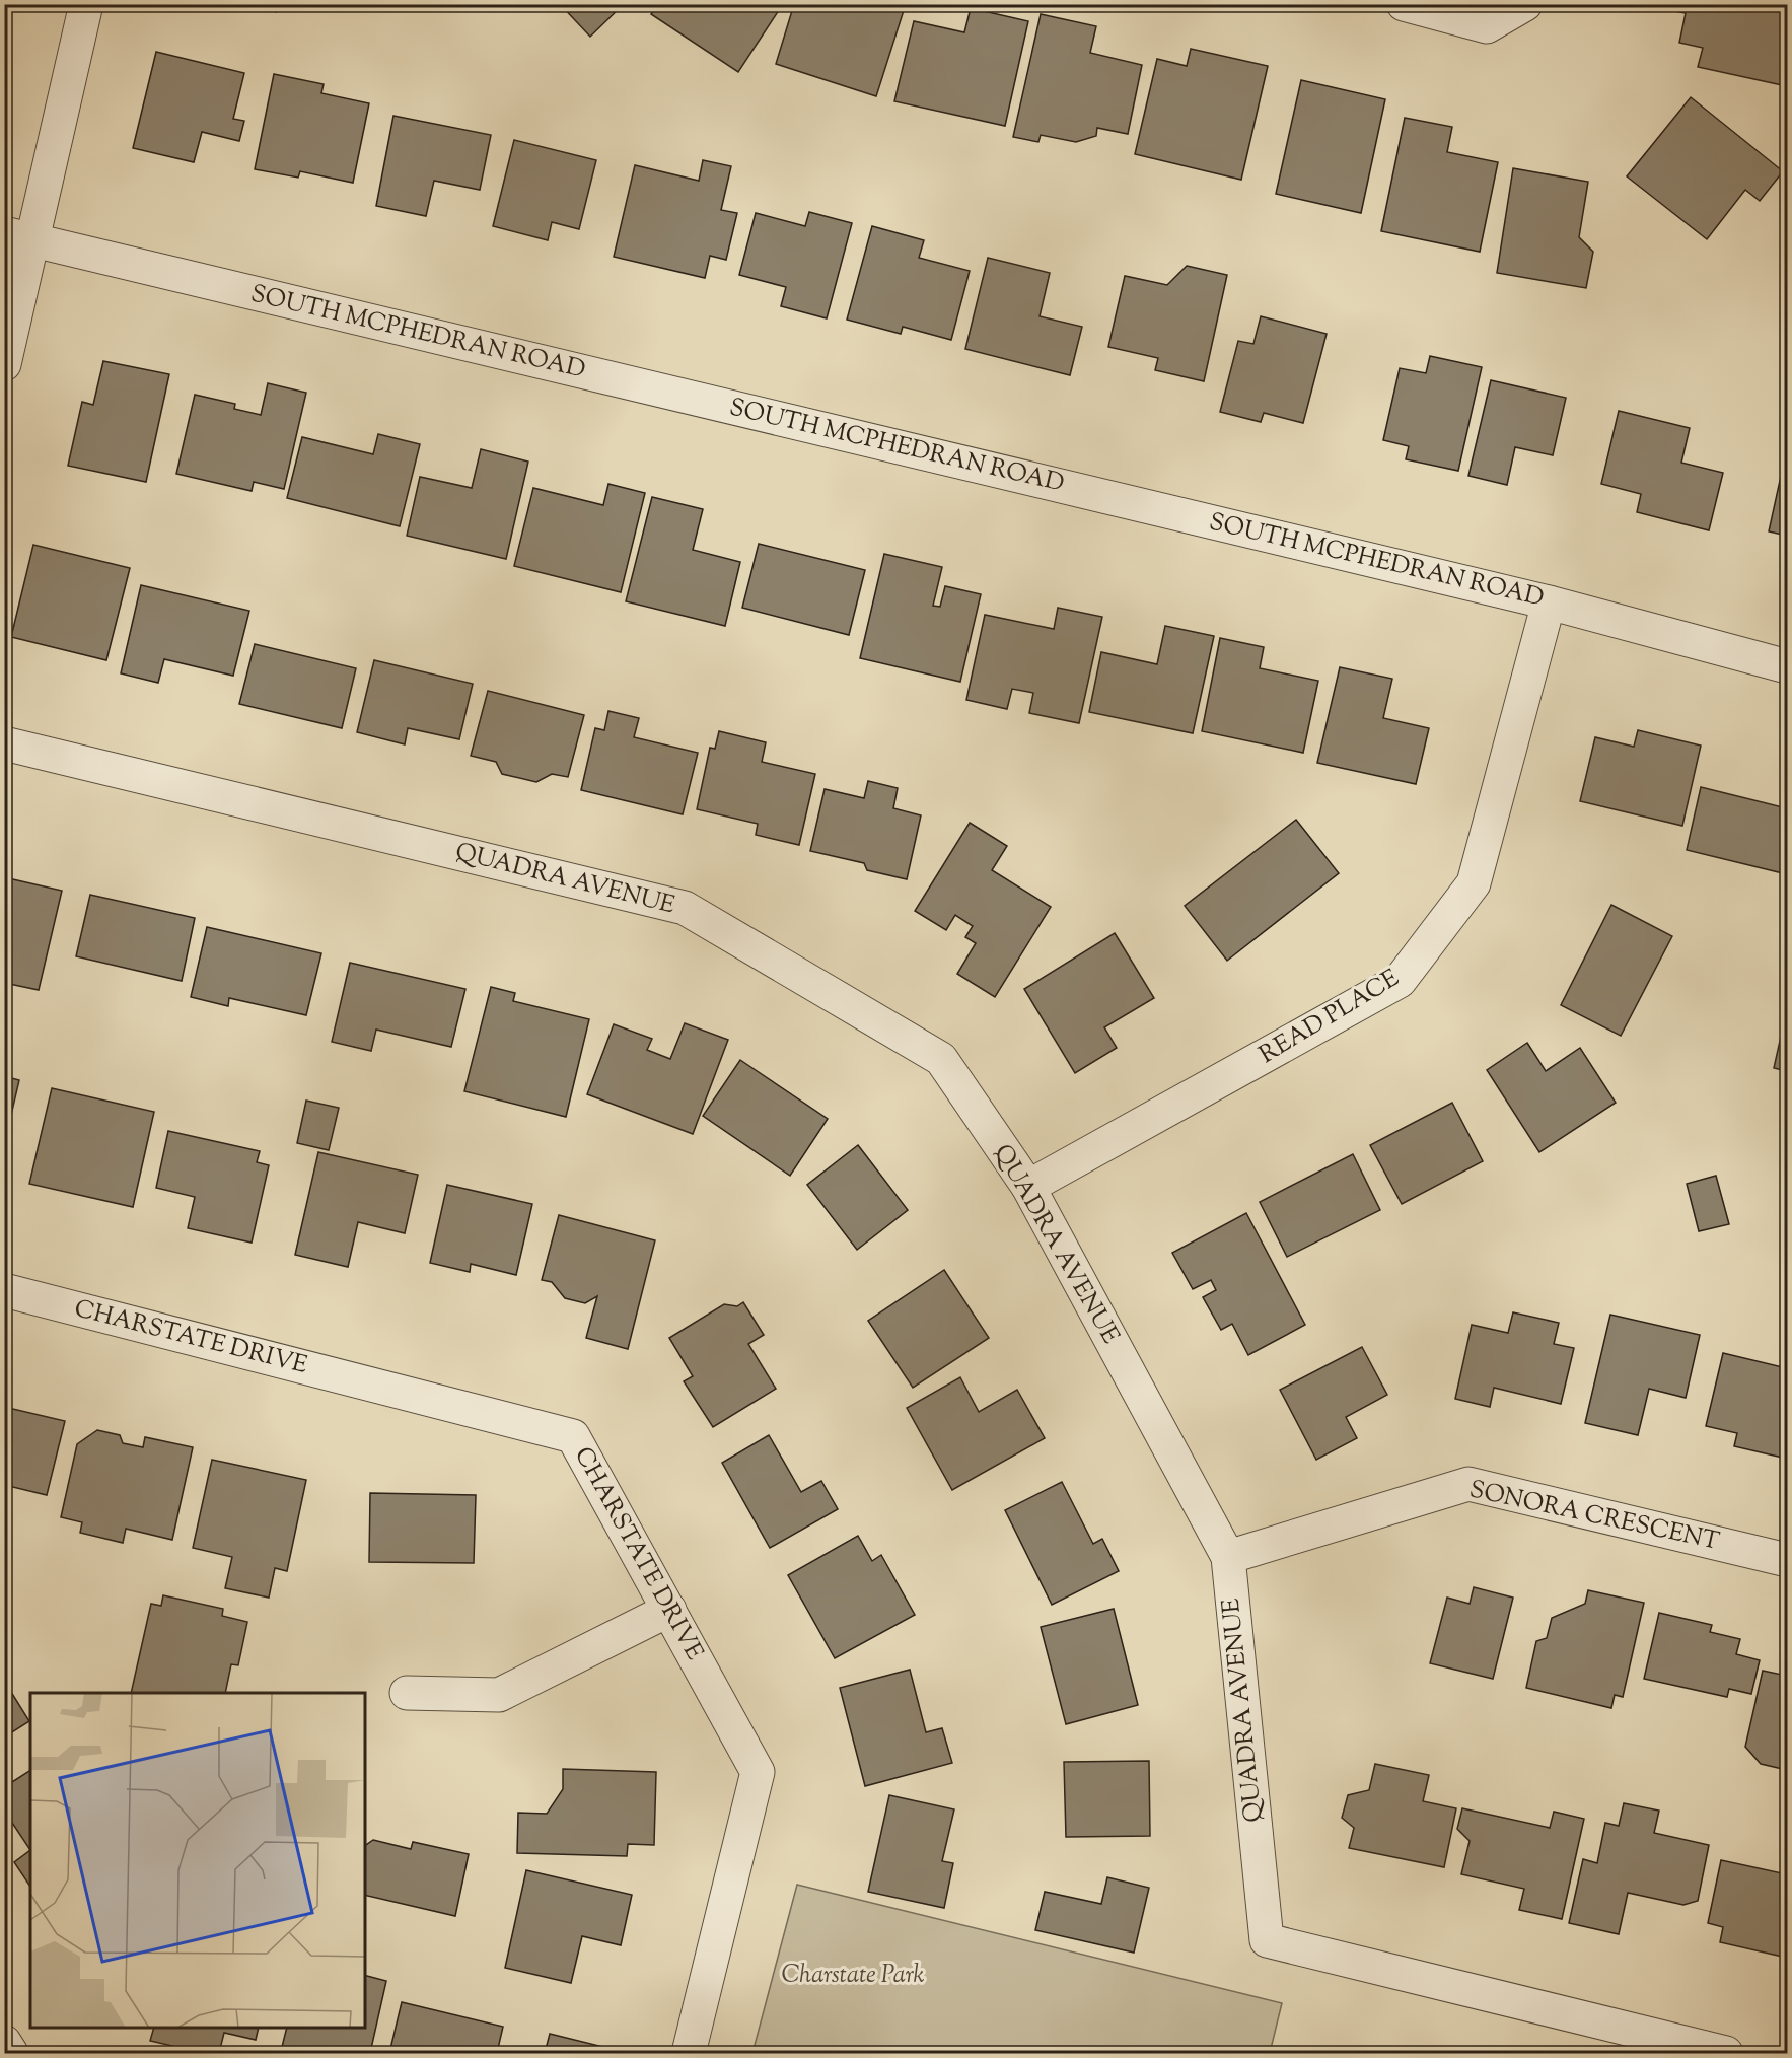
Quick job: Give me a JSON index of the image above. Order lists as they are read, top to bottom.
{
  "streets": {
    "street": [
      "SOUTH MCPHEDRAN ROAD",
      "QUADRA AVENUE",
      "READ PLACE",
      "CHARSTATE DRIVE",
      "SONORA CRESCENT"
    ]
  },
  "crossings": [
    ["SOUTH MCPHEDRAN ROAD", "READ PLACE"],
    ["QUADRA AVENUE", "READ PLACE"],
    ["QUADRA AVENUE", "SONORA CRESCENT"]
  ],
  "parks": ["Charstate Park"]
}
